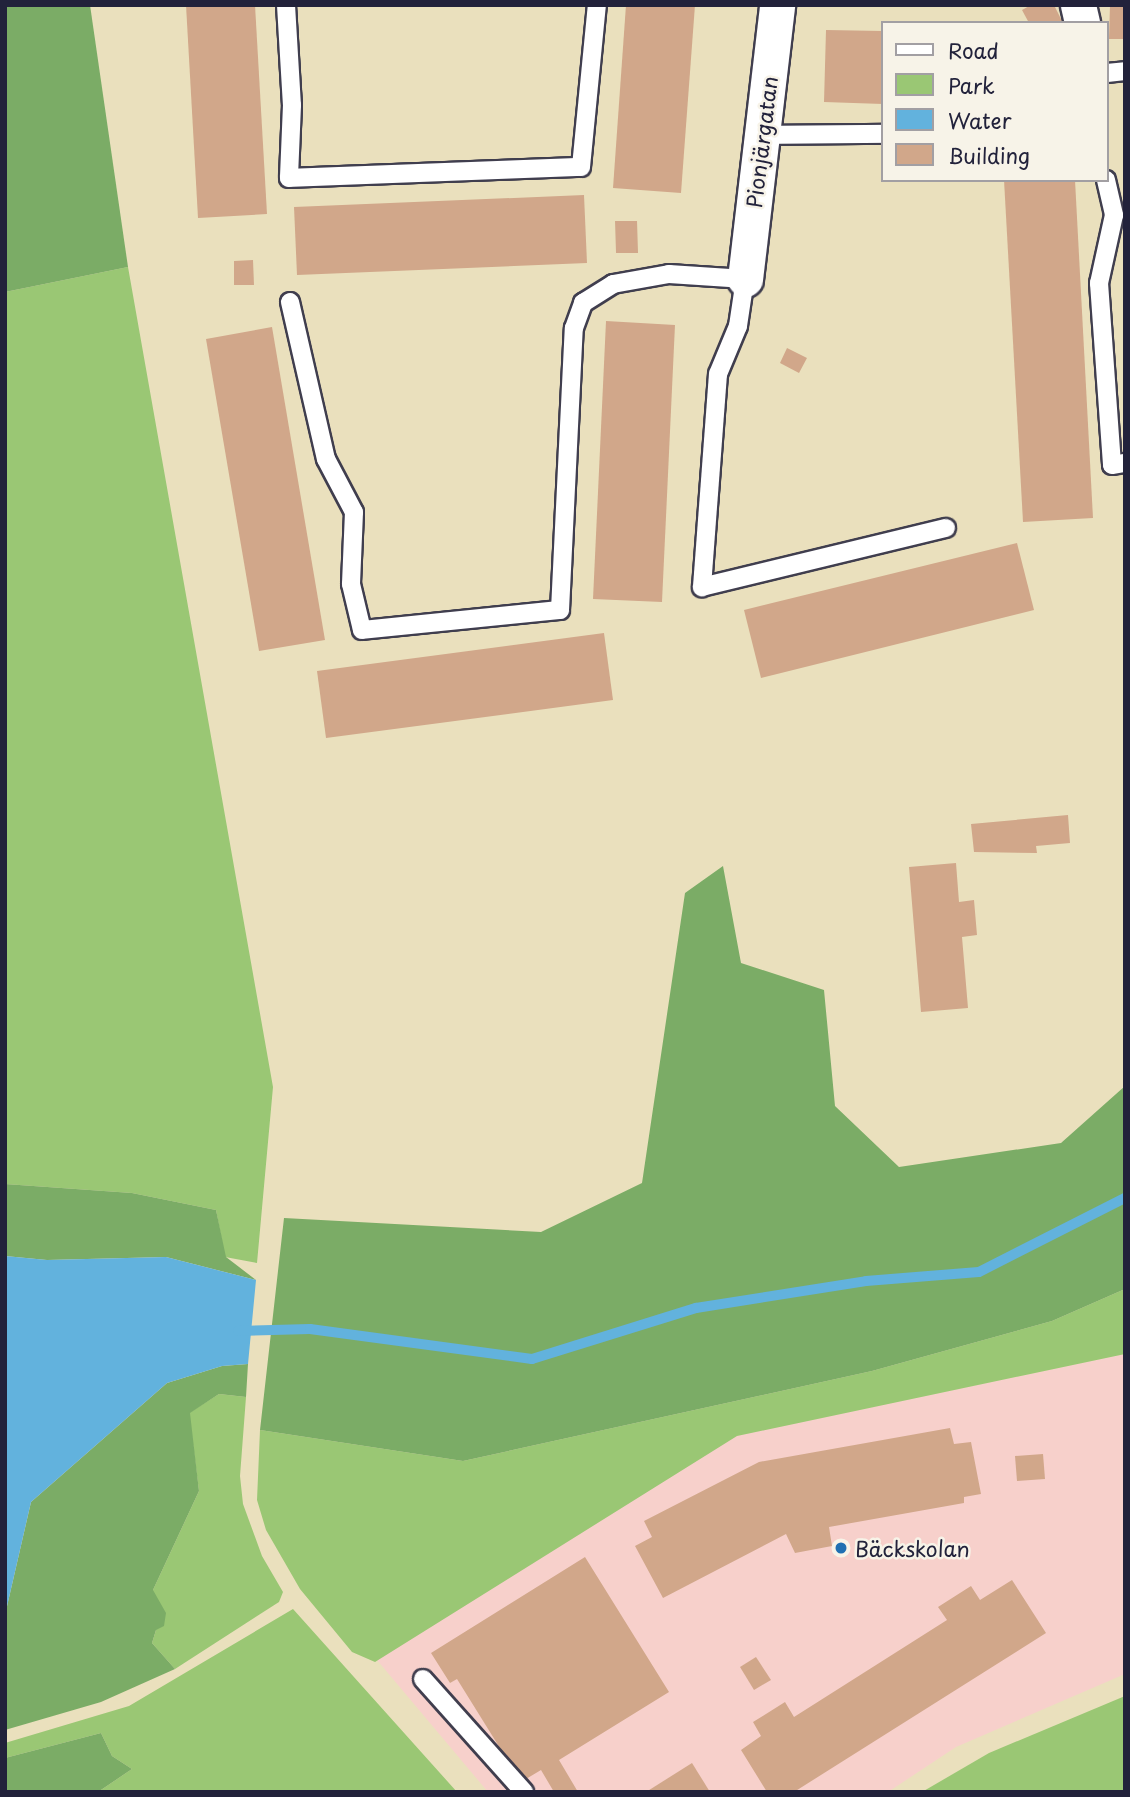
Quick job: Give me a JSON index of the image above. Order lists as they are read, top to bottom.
{
  "streets": {
    "street": ["Pionjärgatan"]
  },
  "places": ["Bäckskolan"],
  "legend": [
    "Road",
    "Park",
    "Water",
    "Building"
  ]
}
